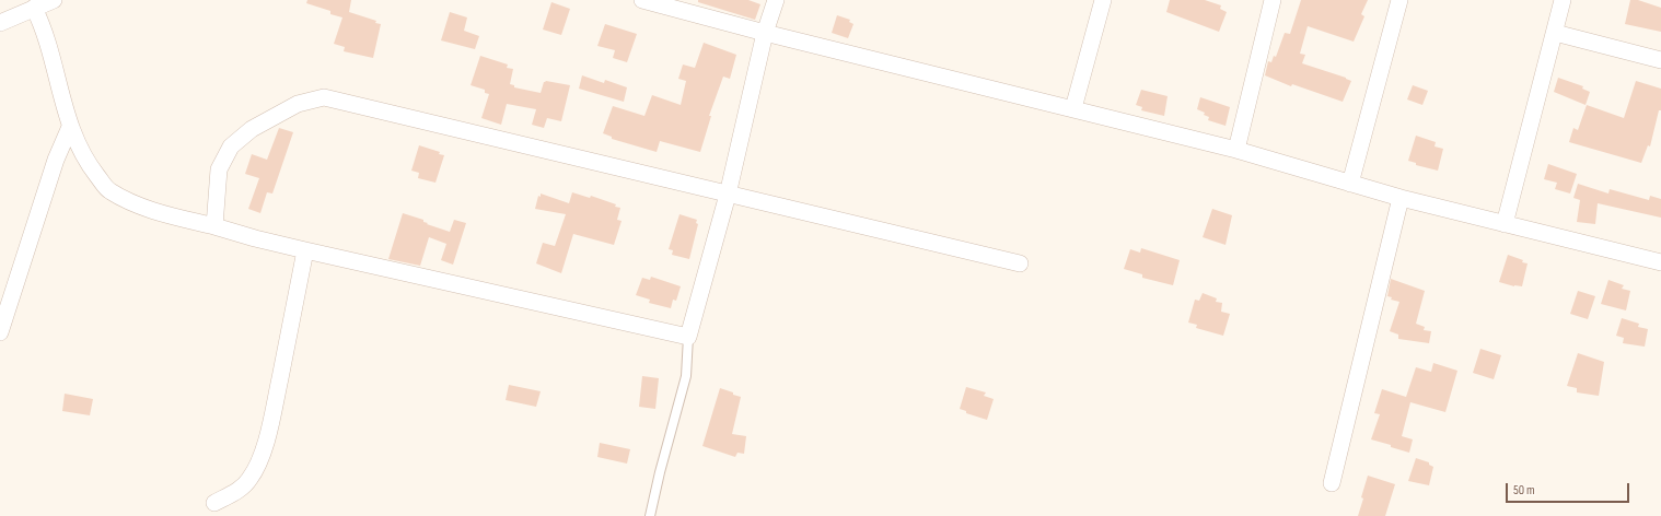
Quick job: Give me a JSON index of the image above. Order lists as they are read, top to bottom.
{
  "scale_bar": "50 m"
}
